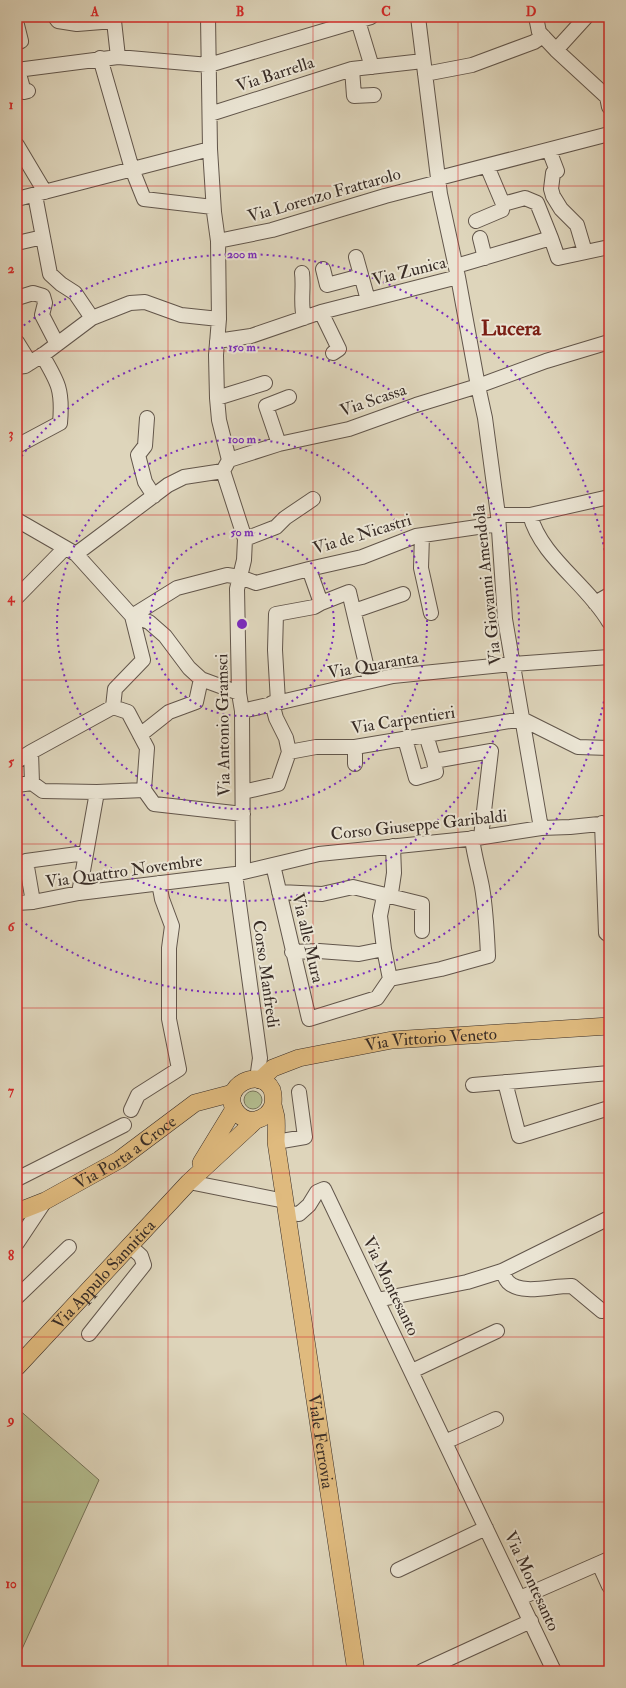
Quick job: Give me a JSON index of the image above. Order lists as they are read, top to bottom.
{
  "streets": {
    "main road": [
      "Via Vittorio Veneto",
      "Via Porta a Croce",
      "Via Appulo Sannitica",
      "Viale Ferrovia"
    ],
    "street": [
      "Via Barrella",
      "Via Lorenzo Frattarolo",
      "Via Zunica",
      "Via Scassa",
      "Via de Nicastri",
      "Via Giovanni Amendola",
      "Via Quaranta",
      "Via Carpentieri",
      "Via Antonio Gramsci",
      "Corso Giuseppe Garibaldi",
      "Via Quattro Novembre",
      "Via alle Mura",
      "Corso Manfredi",
      "Via Montesanto"
    ]
  },
  "crossings": [
    ["Via Barrella", "Via Giovanni Amendola"],
    ["Via Lorenzo Frattarolo", "Via Giovanni Amendola"],
    ["Via Zunica", "Via Giovanni Amendola"],
    ["Via Scassa", "Via Giovanni Amendola"],
    ["Via de Nicastri", "Via Giovanni Amendola"],
    ["Via de Nicastri", "Via Antonio Gramsci"],
    ["Via Giovanni Amendola", "Via Quaranta"],
    ["Via Giovanni Amendola", "Via Carpentieri"],
    ["Via Giovanni Amendola", "Corso Giuseppe Garibaldi"],
    ["Via Quaranta", "Via Antonio Gramsci"],
    ["Via Antonio Gramsci", "Corso Giuseppe Garibaldi"],
    ["Via Antonio Gramsci", "Via Quattro Novembre"],
    ["Via Antonio Gramsci", "Corso Manfredi"],
    ["Corso Giuseppe Garibaldi", "Via Quattro Novembre"],
    ["Corso Giuseppe Garibaldi", "Via alle Mura"],
    ["Corso Giuseppe Garibaldi", "Corso Manfredi"],
    ["Via Quattro Novembre", "Corso Manfredi"],
    ["Corso Manfredi", "Via Vittorio Veneto"],
    ["Corso Manfredi", "Via Porta a Croce"],
    ["Corso Manfredi", "Via Appulo Sannitica"],
    ["Corso Manfredi", "Viale Ferrovia"],
    ["Via Vittorio Veneto", "Via Porta a Croce"],
    ["Via Vittorio Veneto", "Via Appulo Sannitica"],
    ["Via Vittorio Veneto", "Viale Ferrovia"],
    ["Via Porta a Croce", "Via Appulo Sannitica"],
    ["Via Porta a Croce", "Viale Ferrovia"],
    ["Via Appulo Sannitica", "Viale Ferrovia"],
    ["Via Montesanto", "Viale Ferrovia"]
  ],
  "districts": ["Lucera"],
  "grid": {
    "columns": [
      "A",
      "B",
      "C",
      "D"
    ],
    "rows": [
      "1",
      "2",
      "3",
      "4",
      "5",
      "6",
      "7",
      "8",
      "9",
      "10"
    ]
  },
  "rings": [
    "200 m",
    "150 m",
    "100 m",
    "50 m"
  ]
}
